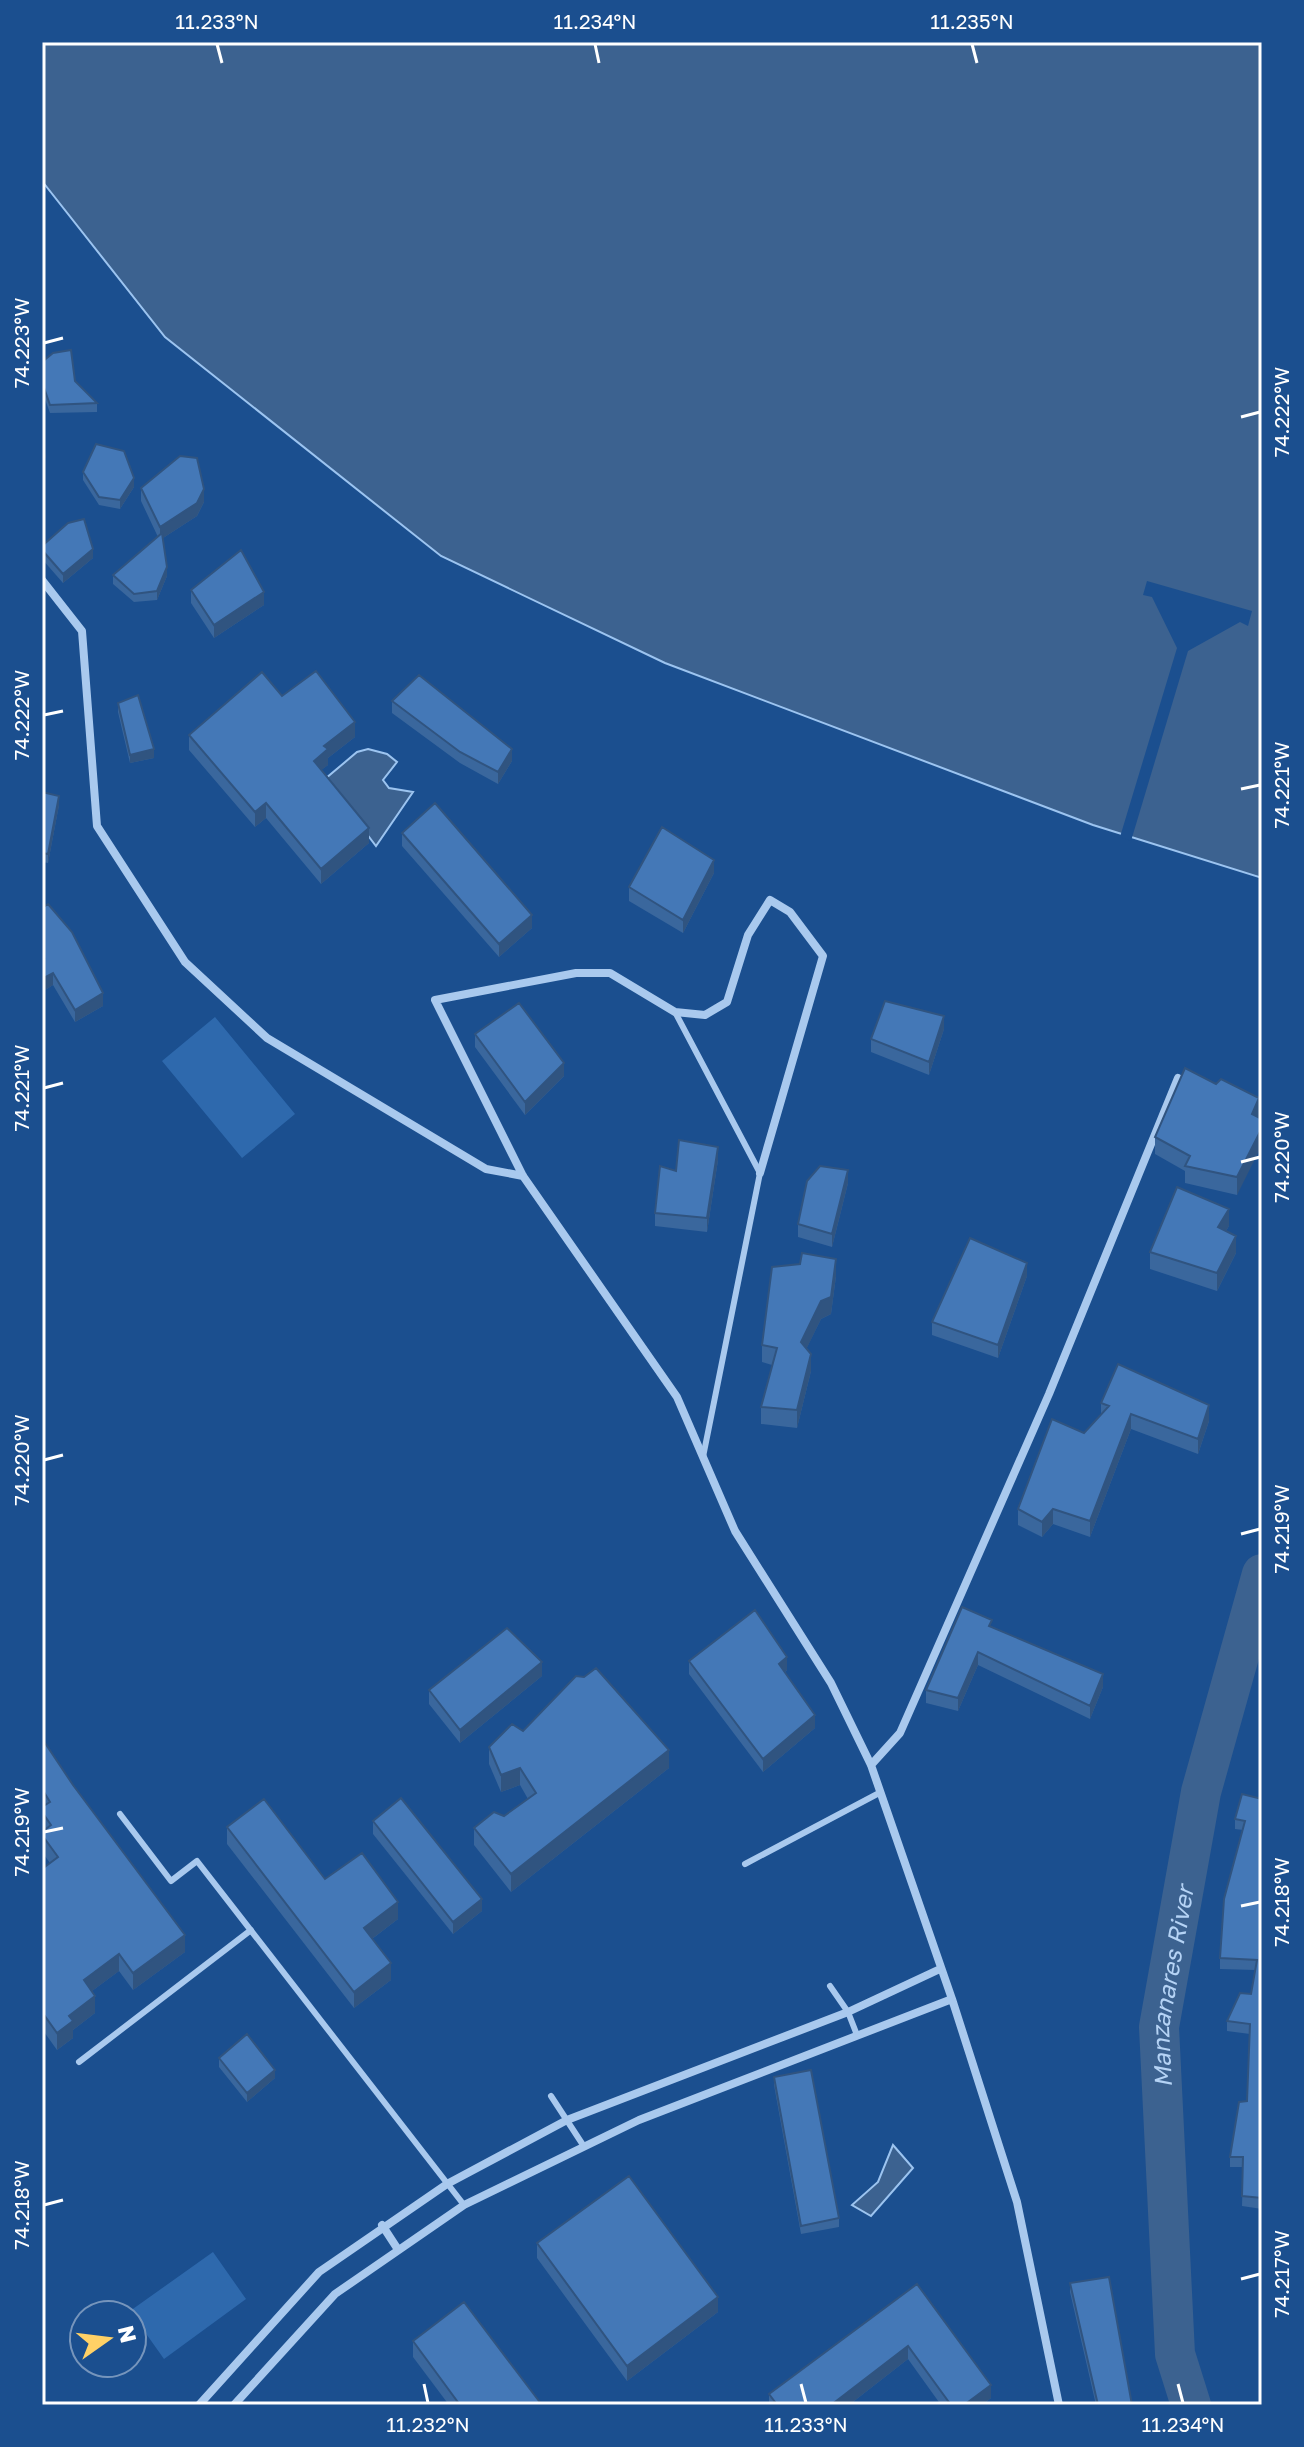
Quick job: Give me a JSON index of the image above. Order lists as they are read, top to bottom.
{
  "water": ["Manzanares River"],
  "north": "right",
  "coordinates": [
    "11.233°N",
    "11.234°N",
    "11.235°N",
    "74.223°W",
    "74.222°W",
    "74.221°W",
    "74.220°W",
    "74.219°W",
    "74.218°W",
    "74.217°W",
    "11.232°N"
  ]
}
